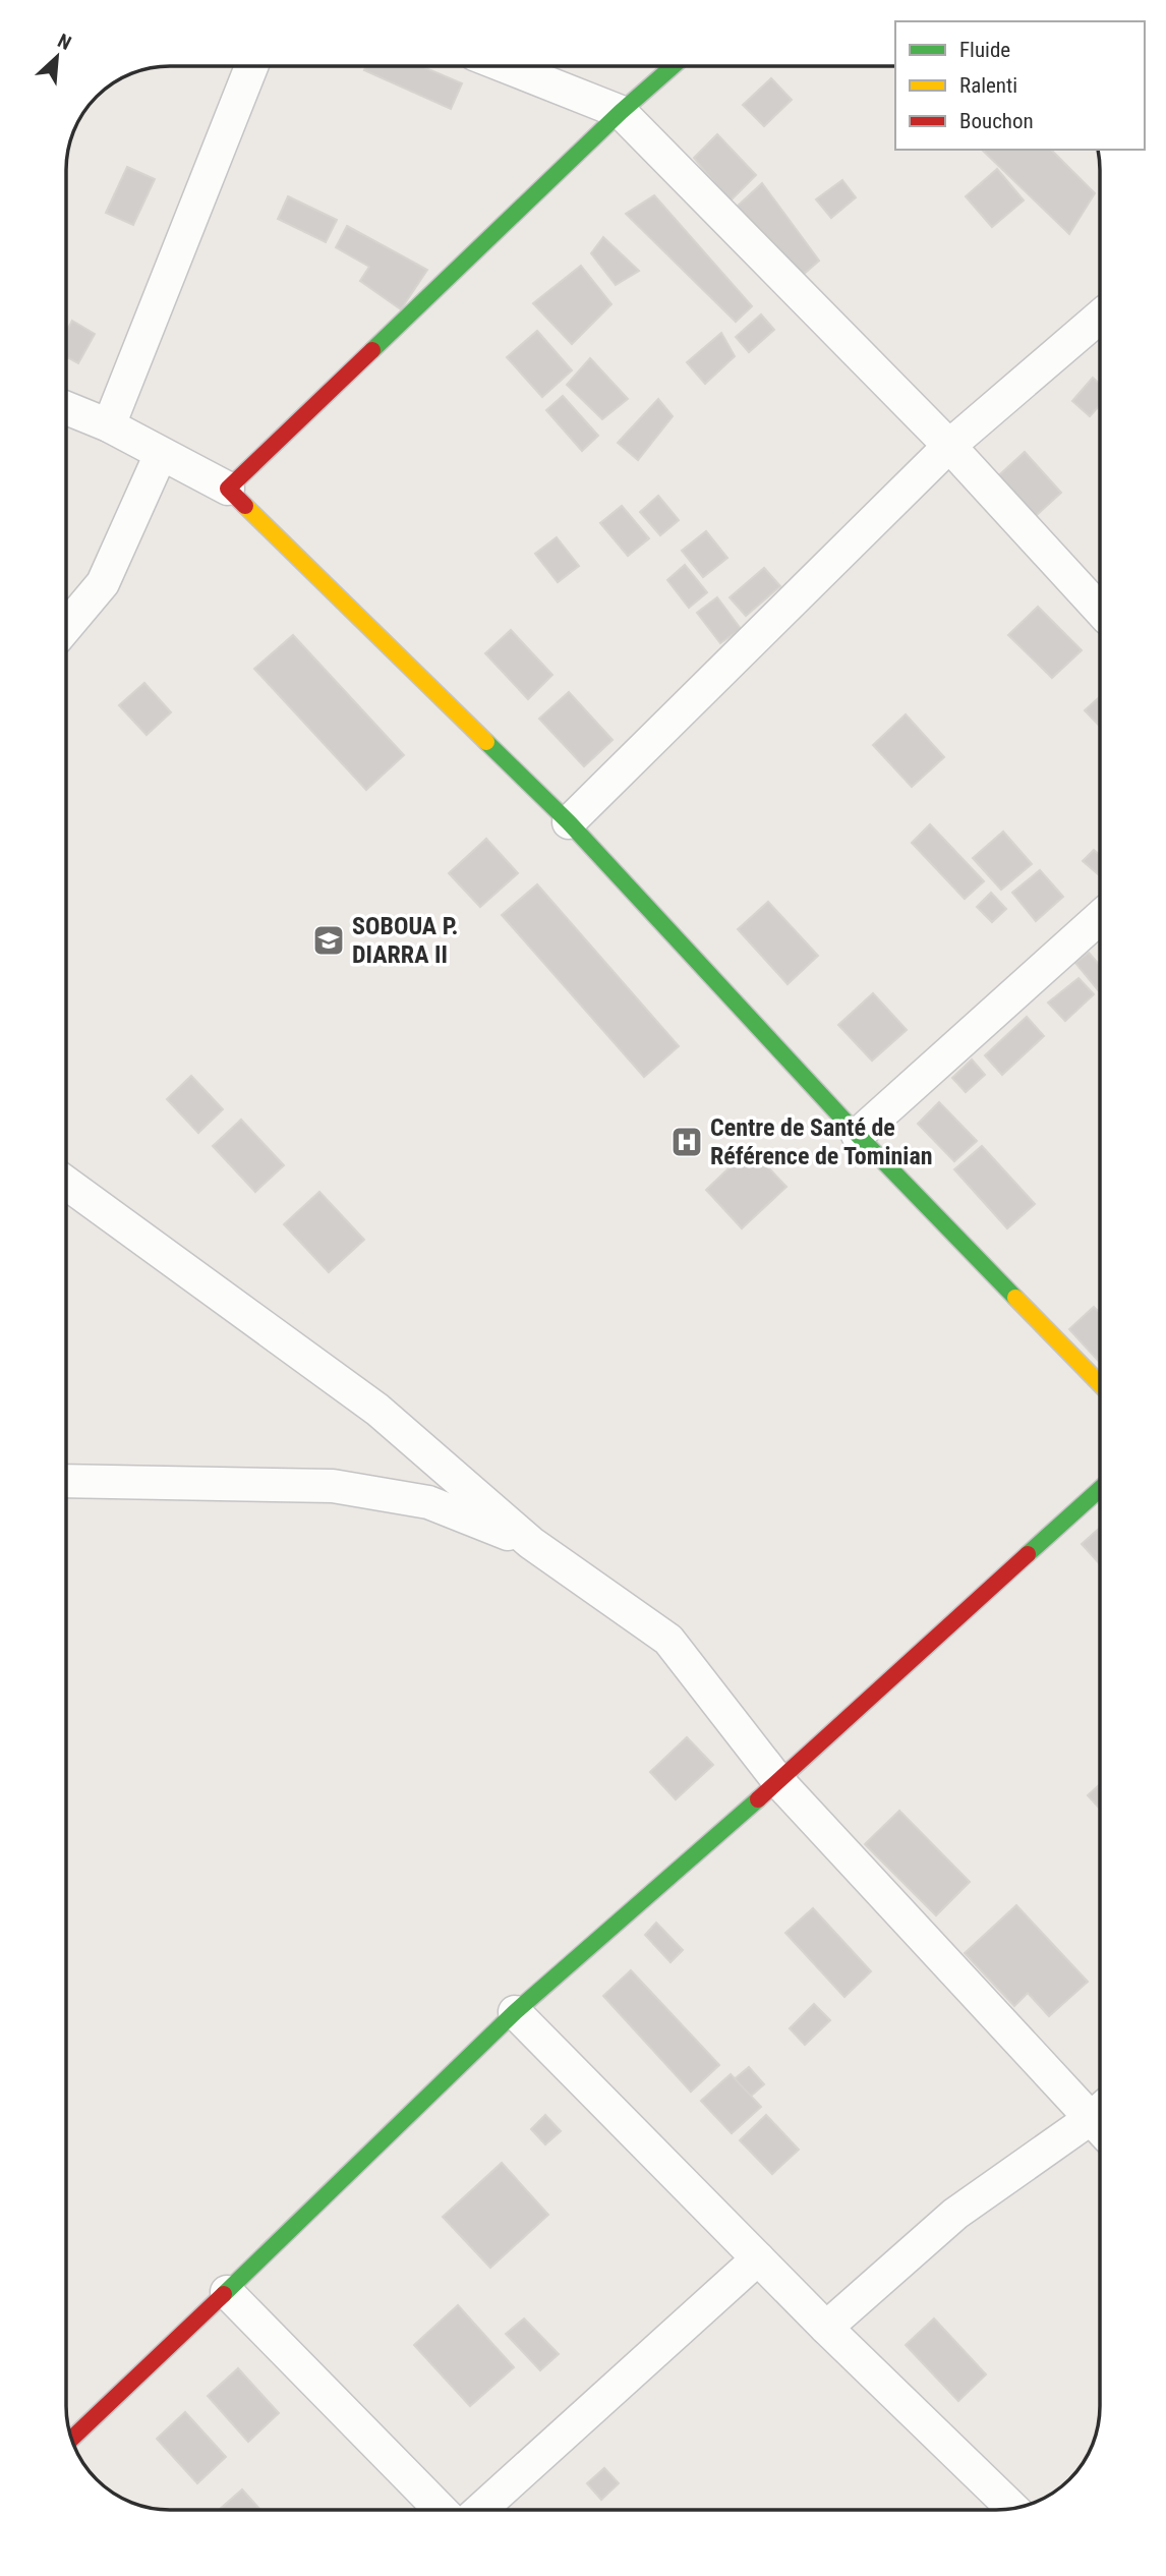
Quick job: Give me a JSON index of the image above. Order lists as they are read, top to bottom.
{
  "places": {
    "school or university": ["SOBOUA P. DIARRA II"],
    "hospital": ["Centre de Santé de Référence de Tominian"]
  },
  "legend": ["Fluide", "Ralenti", "Bouchon"],
  "north": "top right"
}
